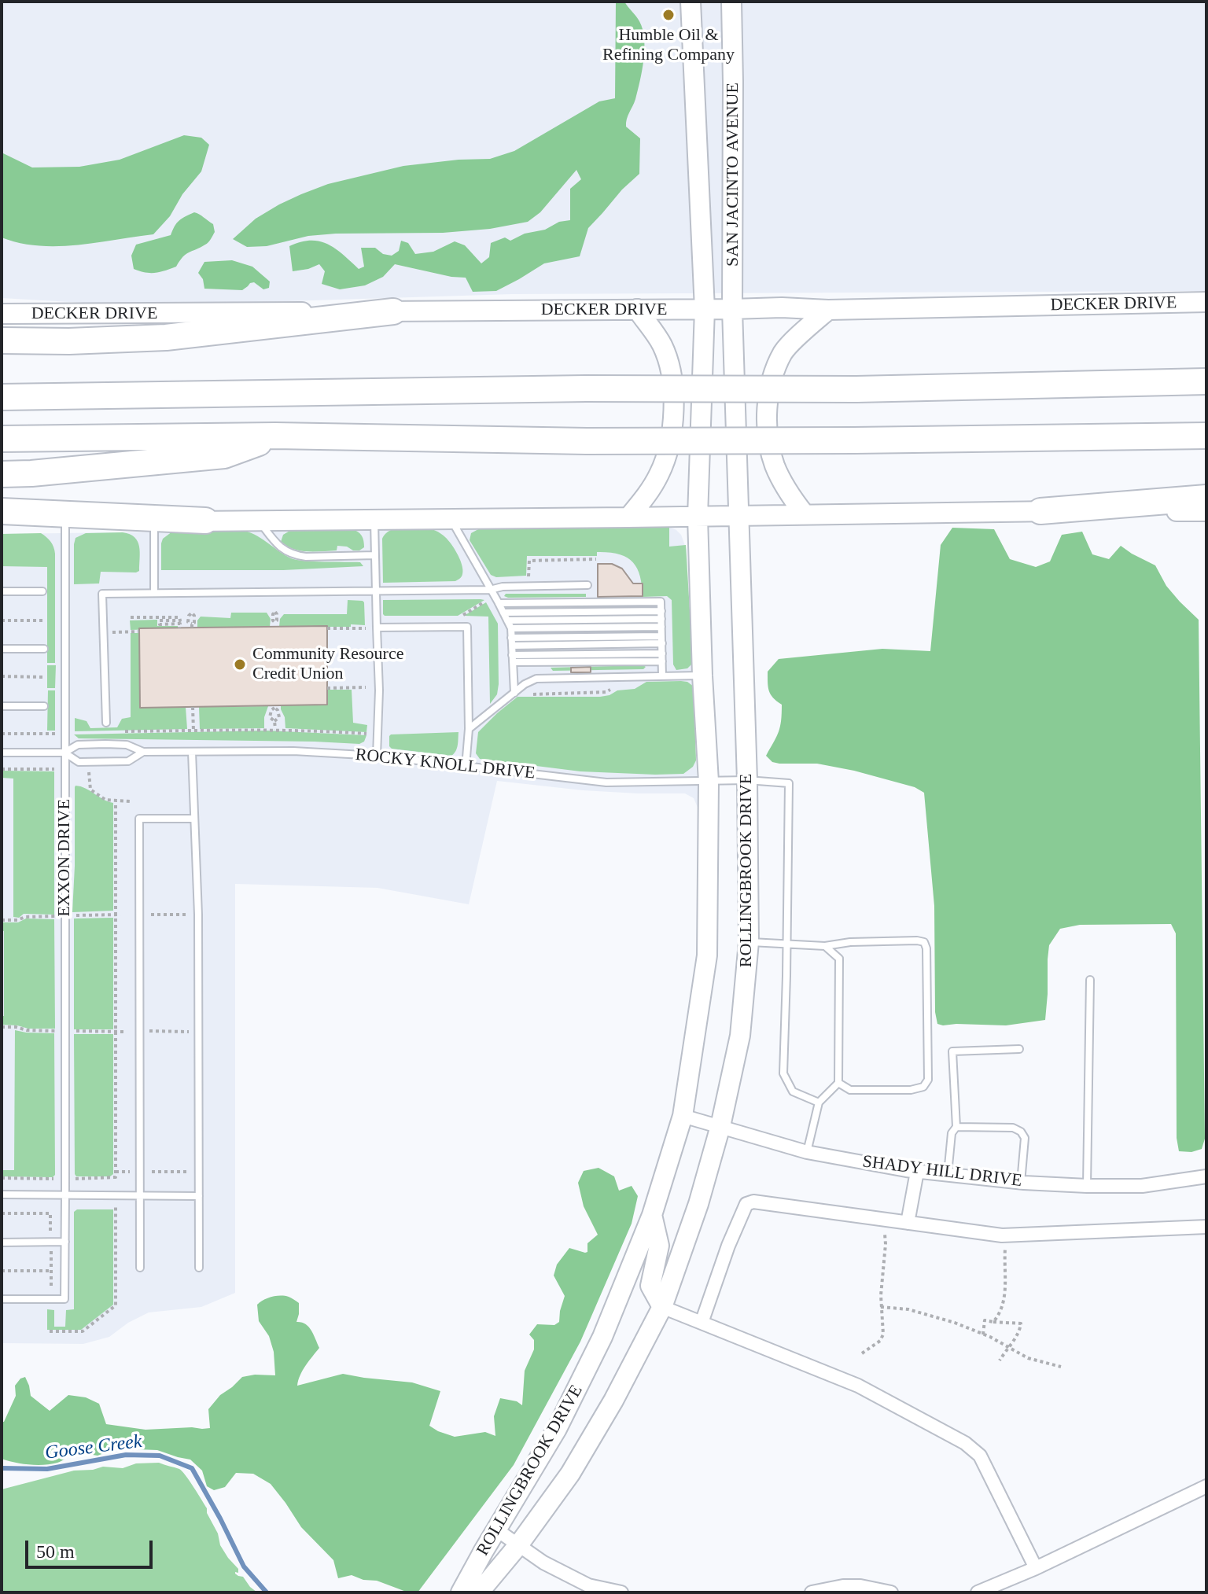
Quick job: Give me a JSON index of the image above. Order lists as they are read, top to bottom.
{
  "streets": {
    "main road": ["SAN JACINTO AVENUE", "DECKER DRIVE", "ROLLINGBROOK DRIVE"],
    "street": ["SHADY HILL DRIVE"],
    "lane": ["ROCKY KNOLL DRIVE", "EXXON DRIVE"]
  },
  "crossings": [
    ["SAN JACINTO AVENUE", "DECKER DRIVE"],
    ["SAN JACINTO AVENUE", "ROLLINGBROOK DRIVE"],
    ["DECKER DRIVE", "ROLLINGBROOK DRIVE"],
    ["ROCKY KNOLL DRIVE", "EXXON DRIVE"],
    ["ROCKY KNOLL DRIVE", "ROLLINGBROOK DRIVE"],
    ["ROLLINGBROOK DRIVE", "SHADY HILL DRIVE"]
  ],
  "water": ["Goose Creek"],
  "places": ["Humble Oil & Refining Company", "Community Resource Credit Union"],
  "scale_bar": "50 m"
}
